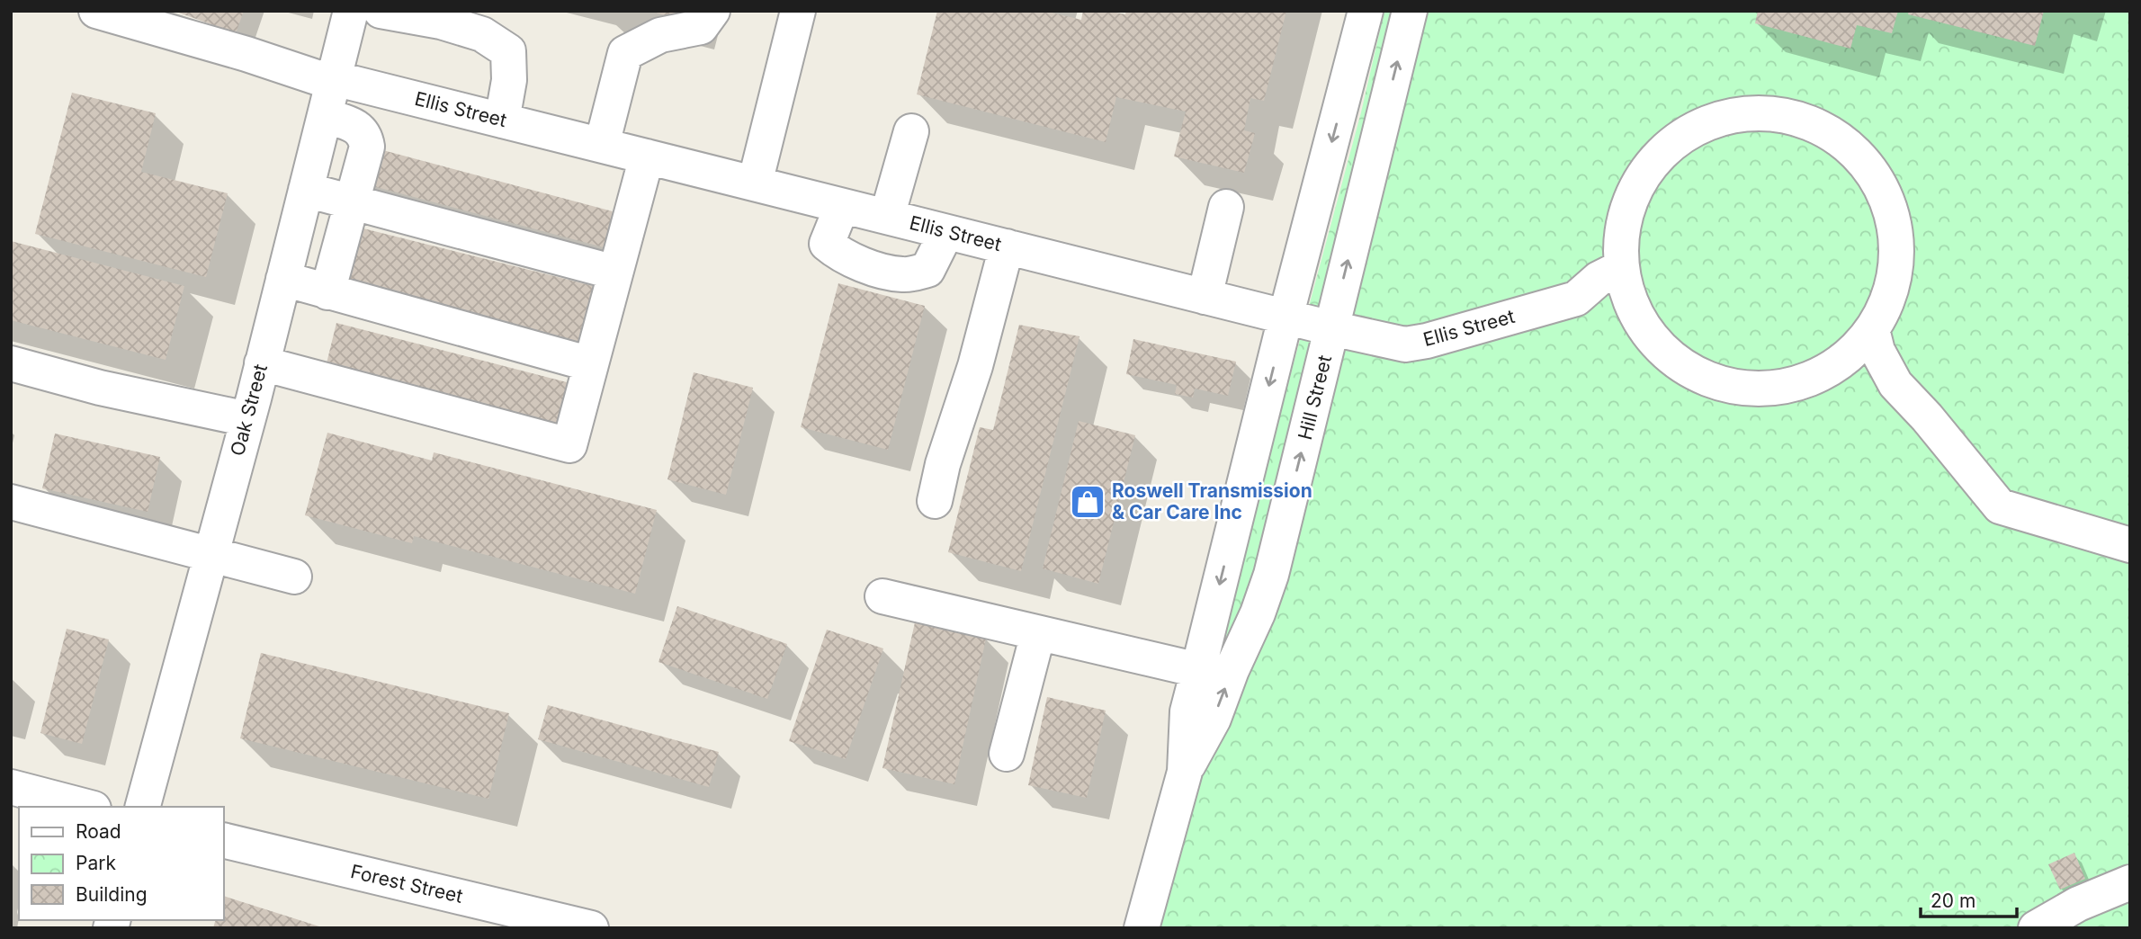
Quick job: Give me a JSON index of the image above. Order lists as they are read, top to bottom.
{
  "streets": {
    "street": [
      "Ellis Street",
      "Hill Street",
      "Oak Street",
      "Forest Street"
    ]
  },
  "crossings": [
    ["Ellis Street", "Hill Street"],
    ["Ellis Street", "Oak Street"]
  ],
  "places": {
    "shop": ["Roswell Transmission & Car Care Inc"]
  },
  "legend": ["Road", "Park", "Building"],
  "scale_bar": "20 m"
}
